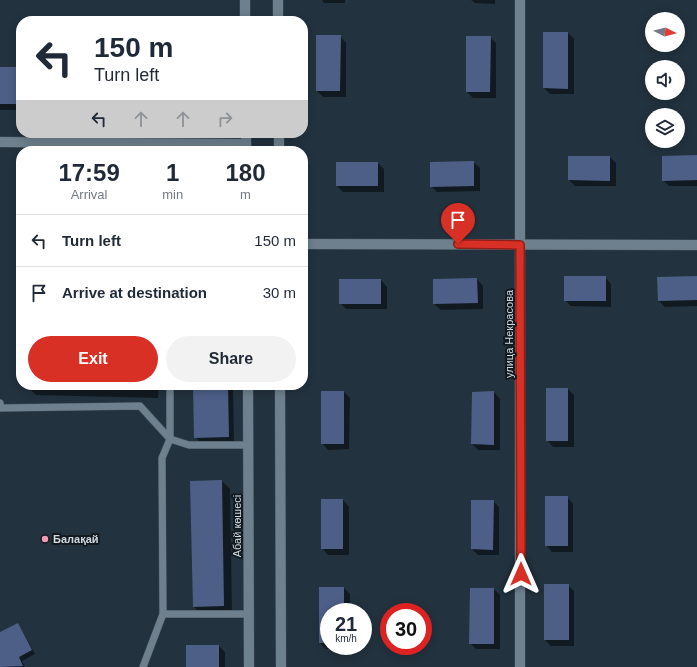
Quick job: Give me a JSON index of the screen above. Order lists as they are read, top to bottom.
{
  "streets": {
    "street": ["улица Некрасова", "Абай көшесі"]
  },
  "places": ["Балақай"],
  "north": "right",
  "page": {
    "turn": ["150 m", "Turn left"],
    "eta": [
      "17:59",
      "Arrival",
      "1",
      "min",
      "180",
      "m"
    ],
    "list": [
      {
        "name": "Turn left",
        "value": "150 m"
      },
      {
        "name": "Arrive at destination",
        "value": "30 m"
      }
    ],
    "buttons": ["Exit", "Share"],
    "speed": "21 km/h",
    "limit": "30"
  }
}
